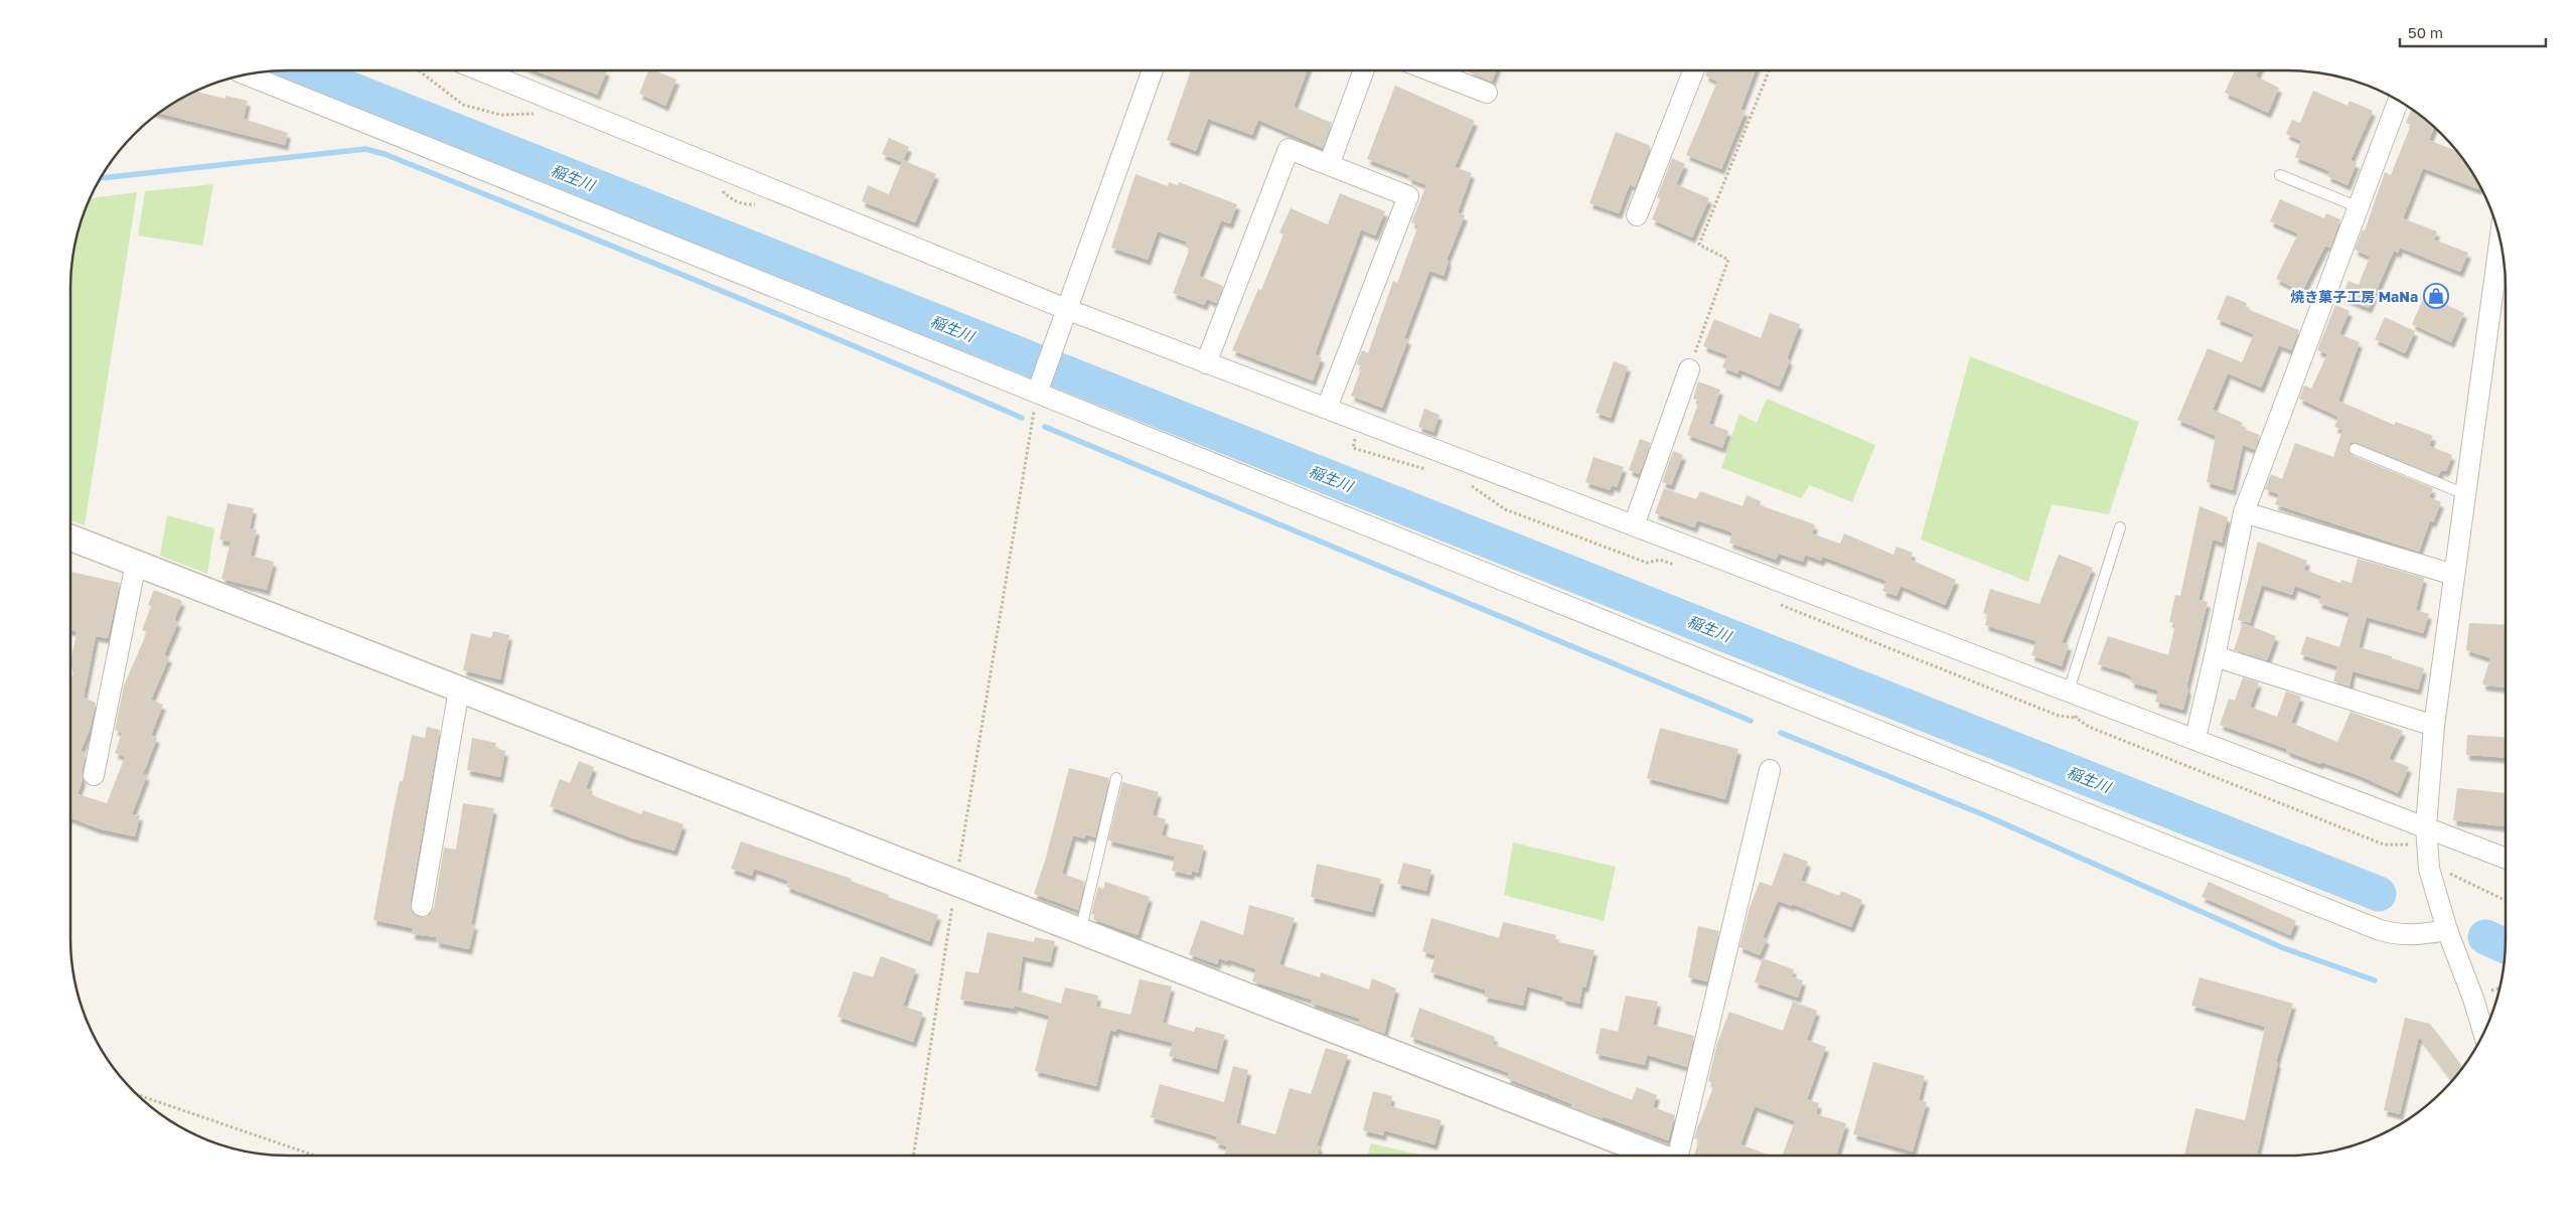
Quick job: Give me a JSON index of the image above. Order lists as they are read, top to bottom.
{
  "water": ["稲生川"],
  "places": {
    "shop": ["焼き菓子工房 MaNa"]
  },
  "scale_bar": "50 m"
}
